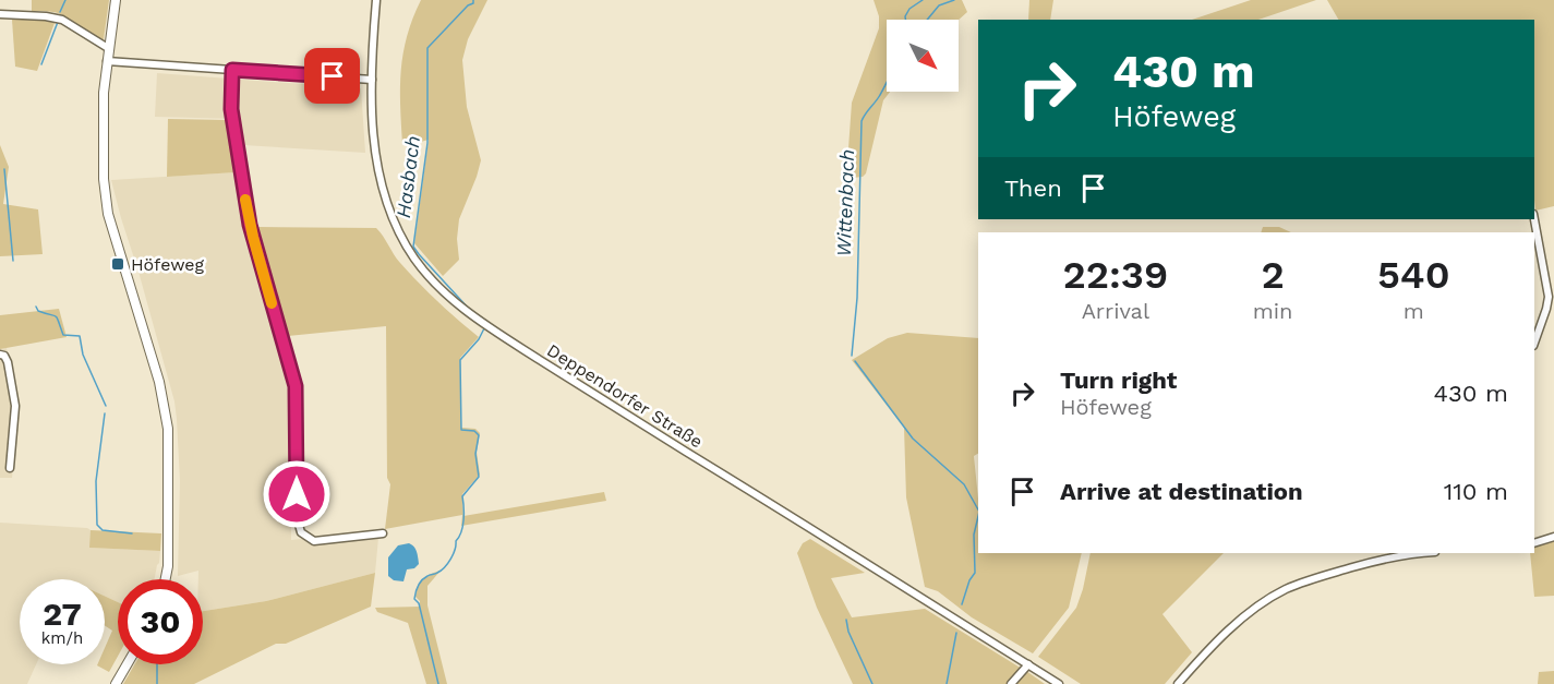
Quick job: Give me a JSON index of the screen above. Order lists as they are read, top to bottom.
{
  "streets": {
    "street": ["Deppendorfer Straße"]
  },
  "water": ["Hasbach", "Wittenbach"],
  "places": {
    "transit": ["Höfeweg"]
  },
  "north": "bottom right",
  "page": {
    "turn": ["430 m", "Höfeweg"],
    "then": "Then",
    "eta": [
      "22:39",
      "Arrival",
      "2",
      "min",
      "540",
      "m"
    ],
    "list": [
      {
        "name": "Turn right",
        "note": "Höfeweg",
        "value": "430 m"
      },
      {
        "name": "Arrive at destination",
        "value": "110 m"
      }
    ],
    "speed": "27 km/h",
    "limit": "30"
  }
}
